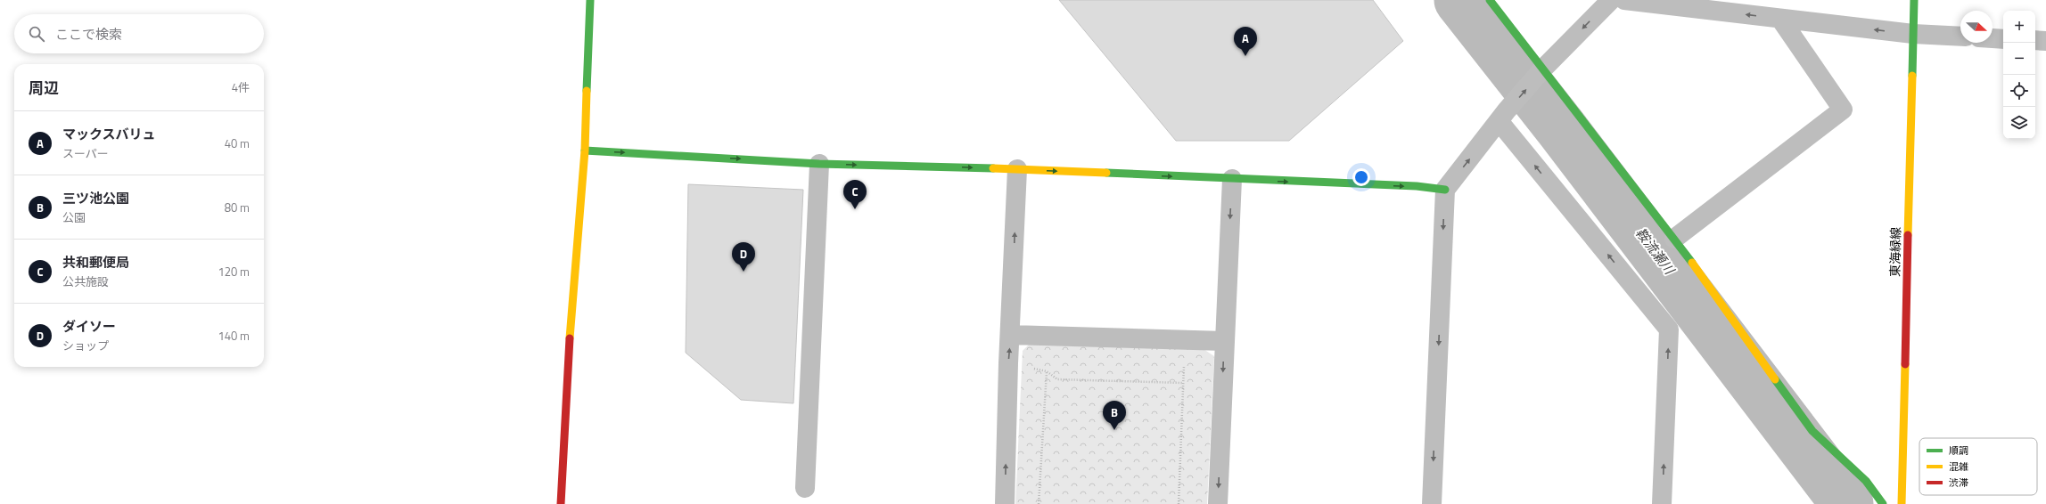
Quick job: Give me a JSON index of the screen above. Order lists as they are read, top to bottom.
{
  "streets": {
    "street": ["東海緑線"]
  },
  "water": ["鞍流瀬川"],
  "legend": ["順調", "混雑", "渋滞"],
  "north": "right",
  "page": {
    "map_buttons": ["+", "−"],
    "search": "ここで検索",
    "pins": [
      "A",
      "C",
      "D",
      "B"
    ],
    "heading": ["周辺", "4件"],
    "list": [
      {
        "mark": "A",
        "name": "マックスバリュ",
        "note": "スーパー",
        "value": "40 m"
      },
      {
        "mark": "B",
        "name": "三ツ池公園",
        "note": "公園",
        "value": "80 m"
      },
      {
        "mark": "C",
        "name": "共和郵便局",
        "note": "公共施設",
        "value": "120 m"
      },
      {
        "mark": "D",
        "name": "ダイソー",
        "note": "ショップ",
        "value": "140 m"
      }
    ]
  }
}
